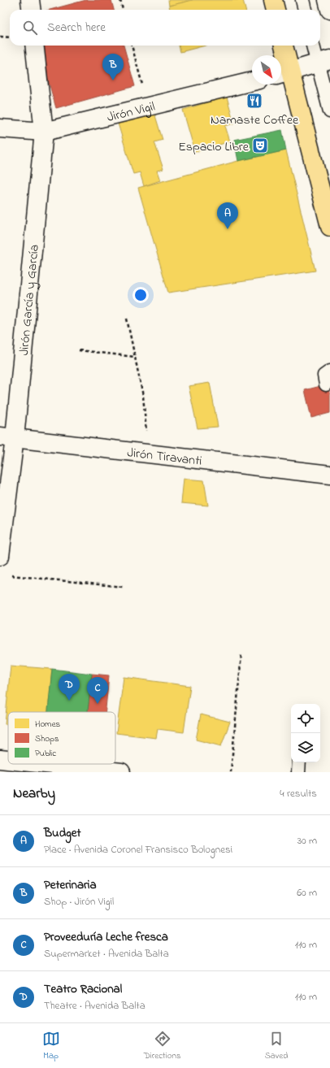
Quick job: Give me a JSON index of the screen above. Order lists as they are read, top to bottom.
{
  "streets": {
    "street": ["Jirón Vigil", "Jirón García y García", "Jirón Tiravanti"]
  },
  "crossings": [
    ["Jirón Vigil", "Jirón García y García"],
    ["Jirón García y García", "Jirón Tiravanti"]
  ],
  "places": {
    "restaurant": ["Namaste Coffee"],
    "theatre": ["Espacio Libre"]
  },
  "legend": ["Homes", "Shops", "Public"],
  "north": "bottom right",
  "page": {
    "search": "Search here",
    "pins": [
      "B",
      "A",
      "D",
      "C"
    ],
    "heading": ["Nearby", "4 results"],
    "list": [
      {
        "mark": "A",
        "name": "Budget",
        "note": "Place · Avenida Coronel Fransisco Bolognesi",
        "value": "30 m"
      },
      {
        "mark": "B",
        "name": "Peterinaria",
        "note": "Shop · Jirón Vigil",
        "value": "60 m"
      },
      {
        "mark": "C",
        "name": "Proveeduría Leche fresca",
        "note": "Supermarket · Avenida Balta",
        "value": "110 m"
      },
      {
        "mark": "D",
        "name": "Teatro Racional",
        "note": "Theatre · Avenida Balta",
        "value": "110 m"
      }
    ],
    "nav": ["Map", "Directions", "Saved"]
  }
}
